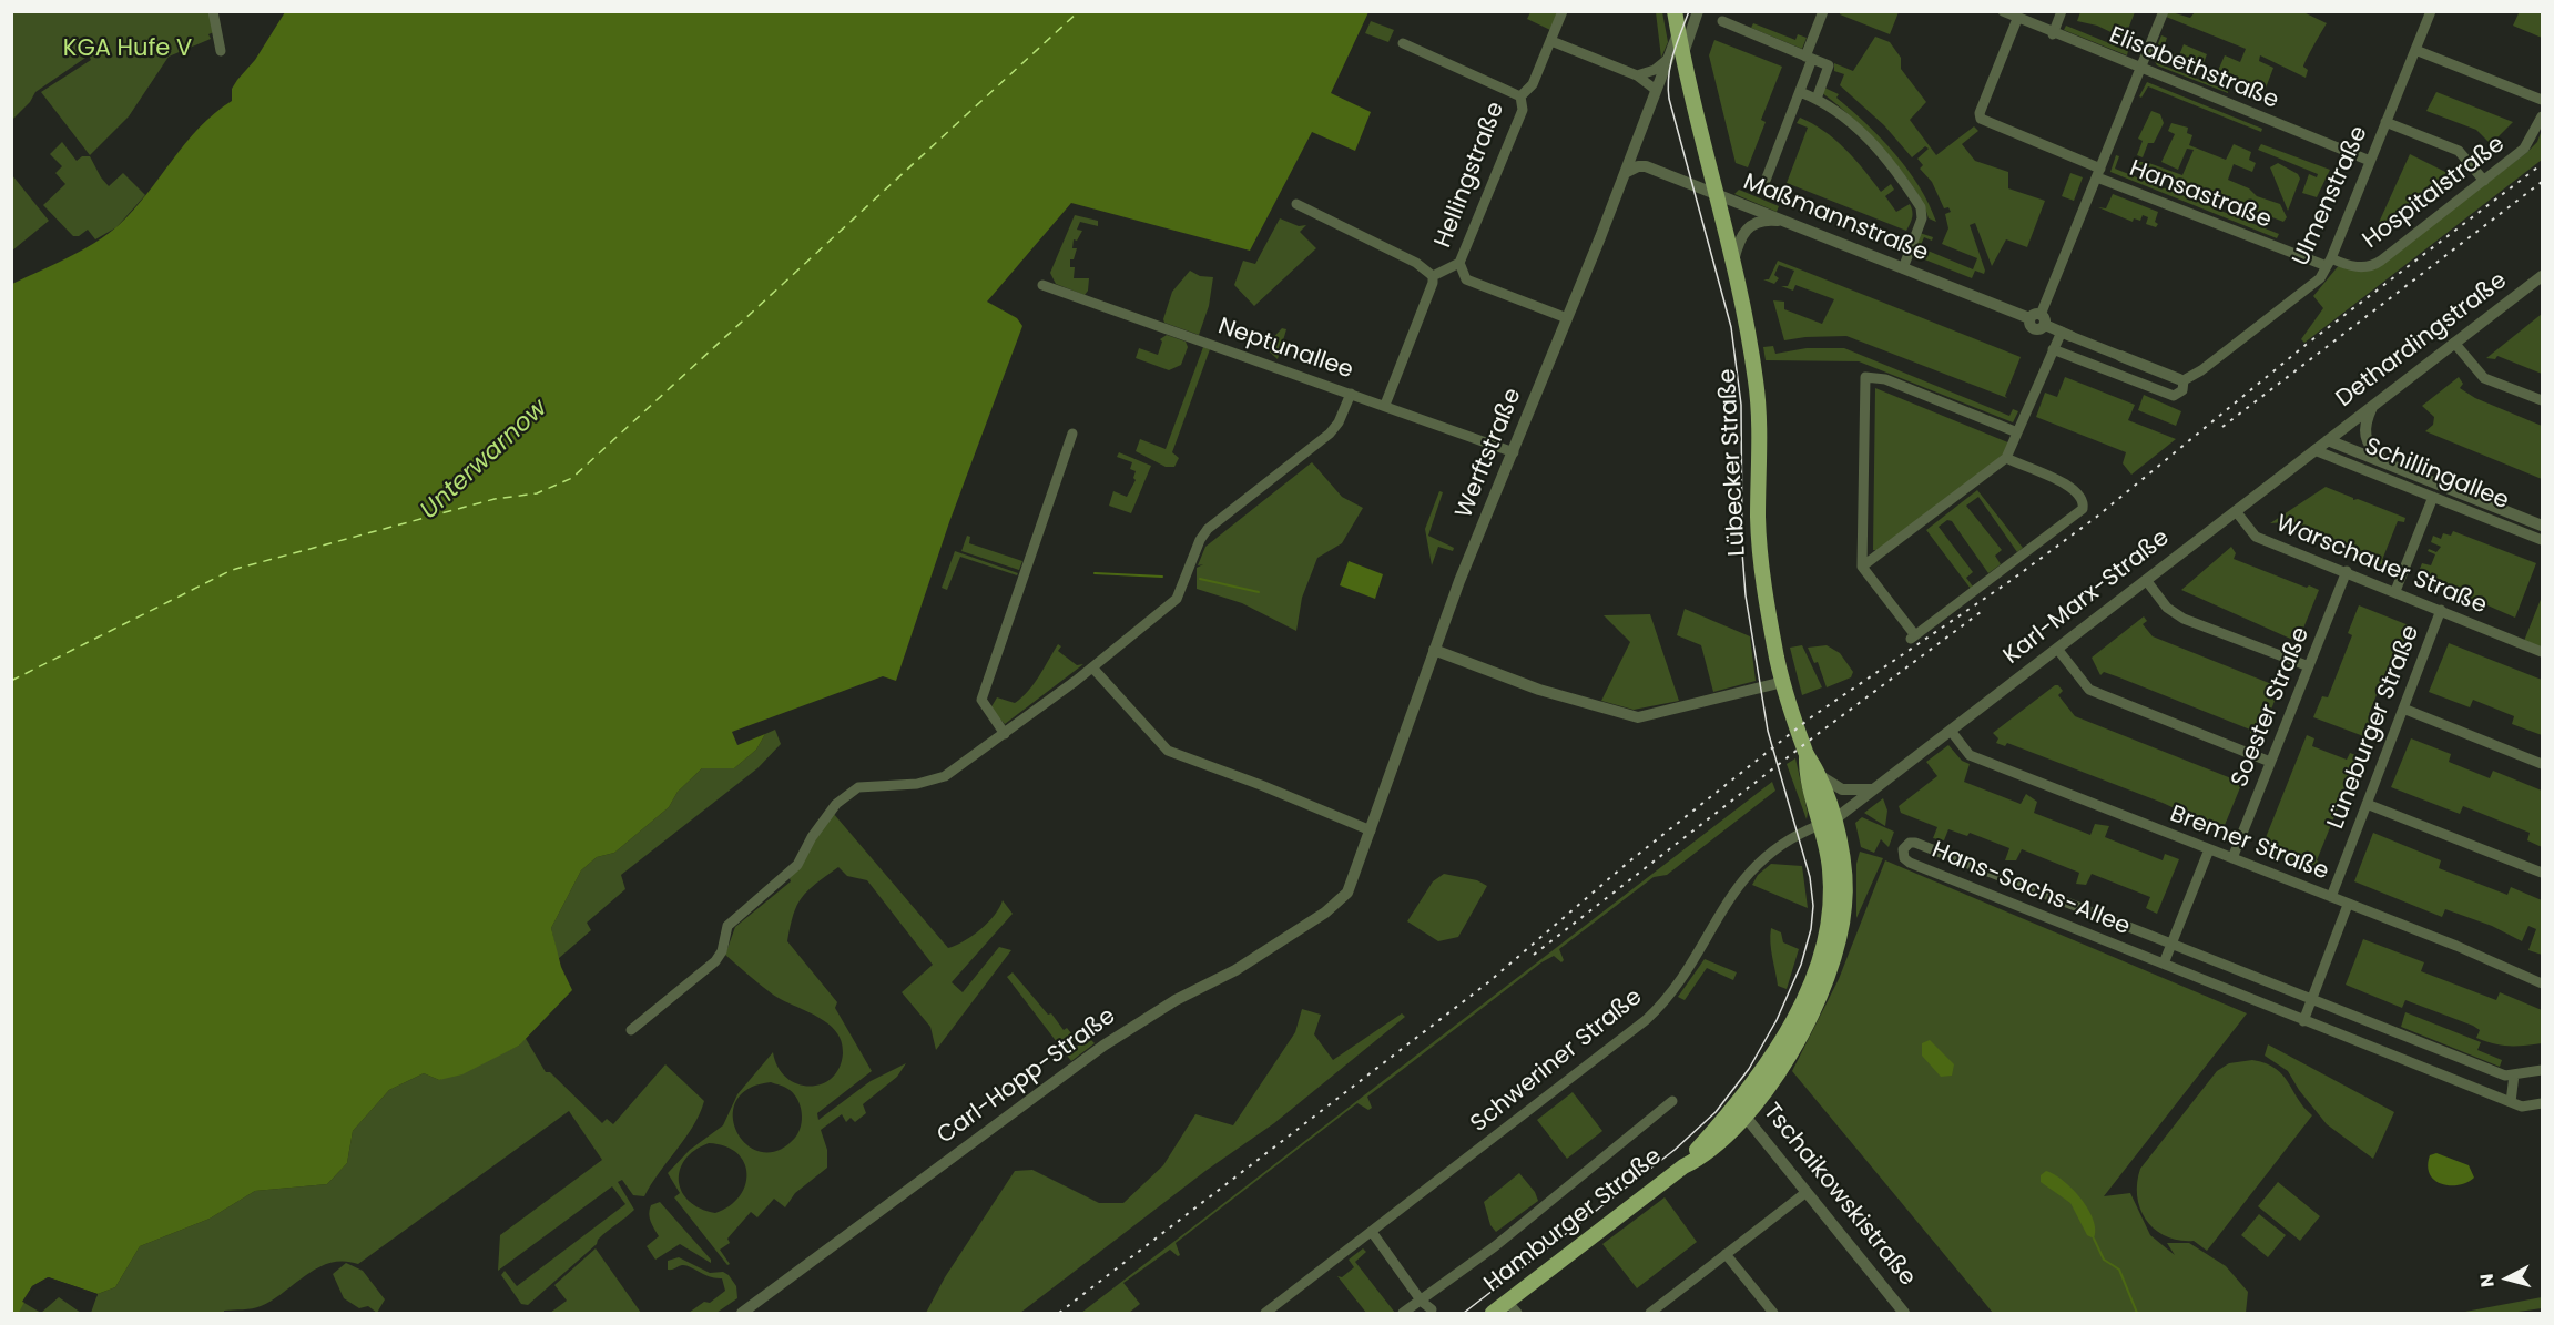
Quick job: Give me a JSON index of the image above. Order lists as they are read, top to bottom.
{
  "streets": {
    "main road": ["Lübecker Straße", "Hamburger Straße"],
    "street": [
      "Elisabethstraße",
      "Hellingstraße",
      "Hospitalstraße",
      "Hansastraße",
      "Ulmenstraße",
      "Maßmannstraße",
      "Dethardingstraße",
      "Neptunallee",
      "Werftstraße",
      "Schillingallee",
      "Warschauer Straße",
      "Karl-Marx-Straße",
      "Soester Straße",
      "Lüneburger Straße",
      "Bremer Straße",
      "Hans-Sachs-Allee",
      "Schweriner Straße",
      "Carl-Hopp-Straße",
      "Tschaikowskistraße"
    ]
  },
  "crossings": [
    ["Elisabethstraße", "Hansastraße"],
    ["Elisabethstraße", "Ulmenstraße"],
    ["Hellingstraße", "Neptunallee"],
    ["Hospitalstraße", "Hansastraße"],
    ["Hospitalstraße", "Ulmenstraße"],
    ["Hansastraße", "Ulmenstraße"],
    ["Ulmenstraße", "Maßmannstraße"],
    ["Maßmannstraße", "Werftstraße"],
    ["Maßmannstraße", "Lübecker Straße"],
    ["Dethardingstraße", "Schillingallee"],
    ["Dethardingstraße", "Karl-Marx-Straße"],
    ["Neptunallee", "Werftstraße"],
    ["Werftstraße", "Lübecker Straße"],
    ["Werftstraße", "Carl-Hopp-Straße"],
    ["Lübecker Straße", "Karl-Marx-Straße"],
    ["Lübecker Straße", "Schweriner Straße"],
    ["Lübecker Straße", "Hamburger Straße"],
    ["Schillingallee", "Karl-Marx-Straße"],
    ["Warschauer Straße", "Karl-Marx-Straße"],
    ["Warschauer Straße", "Soester Straße"],
    ["Warschauer Straße", "Lüneburger Straße"],
    ["Karl-Marx-Straße", "Bremer Straße"],
    ["Karl-Marx-Straße", "Schweriner Straße"],
    ["Karl-Marx-Straße", "Hamburger Straße"],
    ["Soester Straße", "Bremer Straße"],
    ["Lüneburger Straße", "Bremer Straße"],
    ["Schweriner Straße", "Hamburger Straße"],
    ["Tschaikowskistraße", "Hamburger Straße"]
  ],
  "water": ["Unterwarnow"],
  "parks": ["KGA Hufe V"],
  "north": "left"
}
